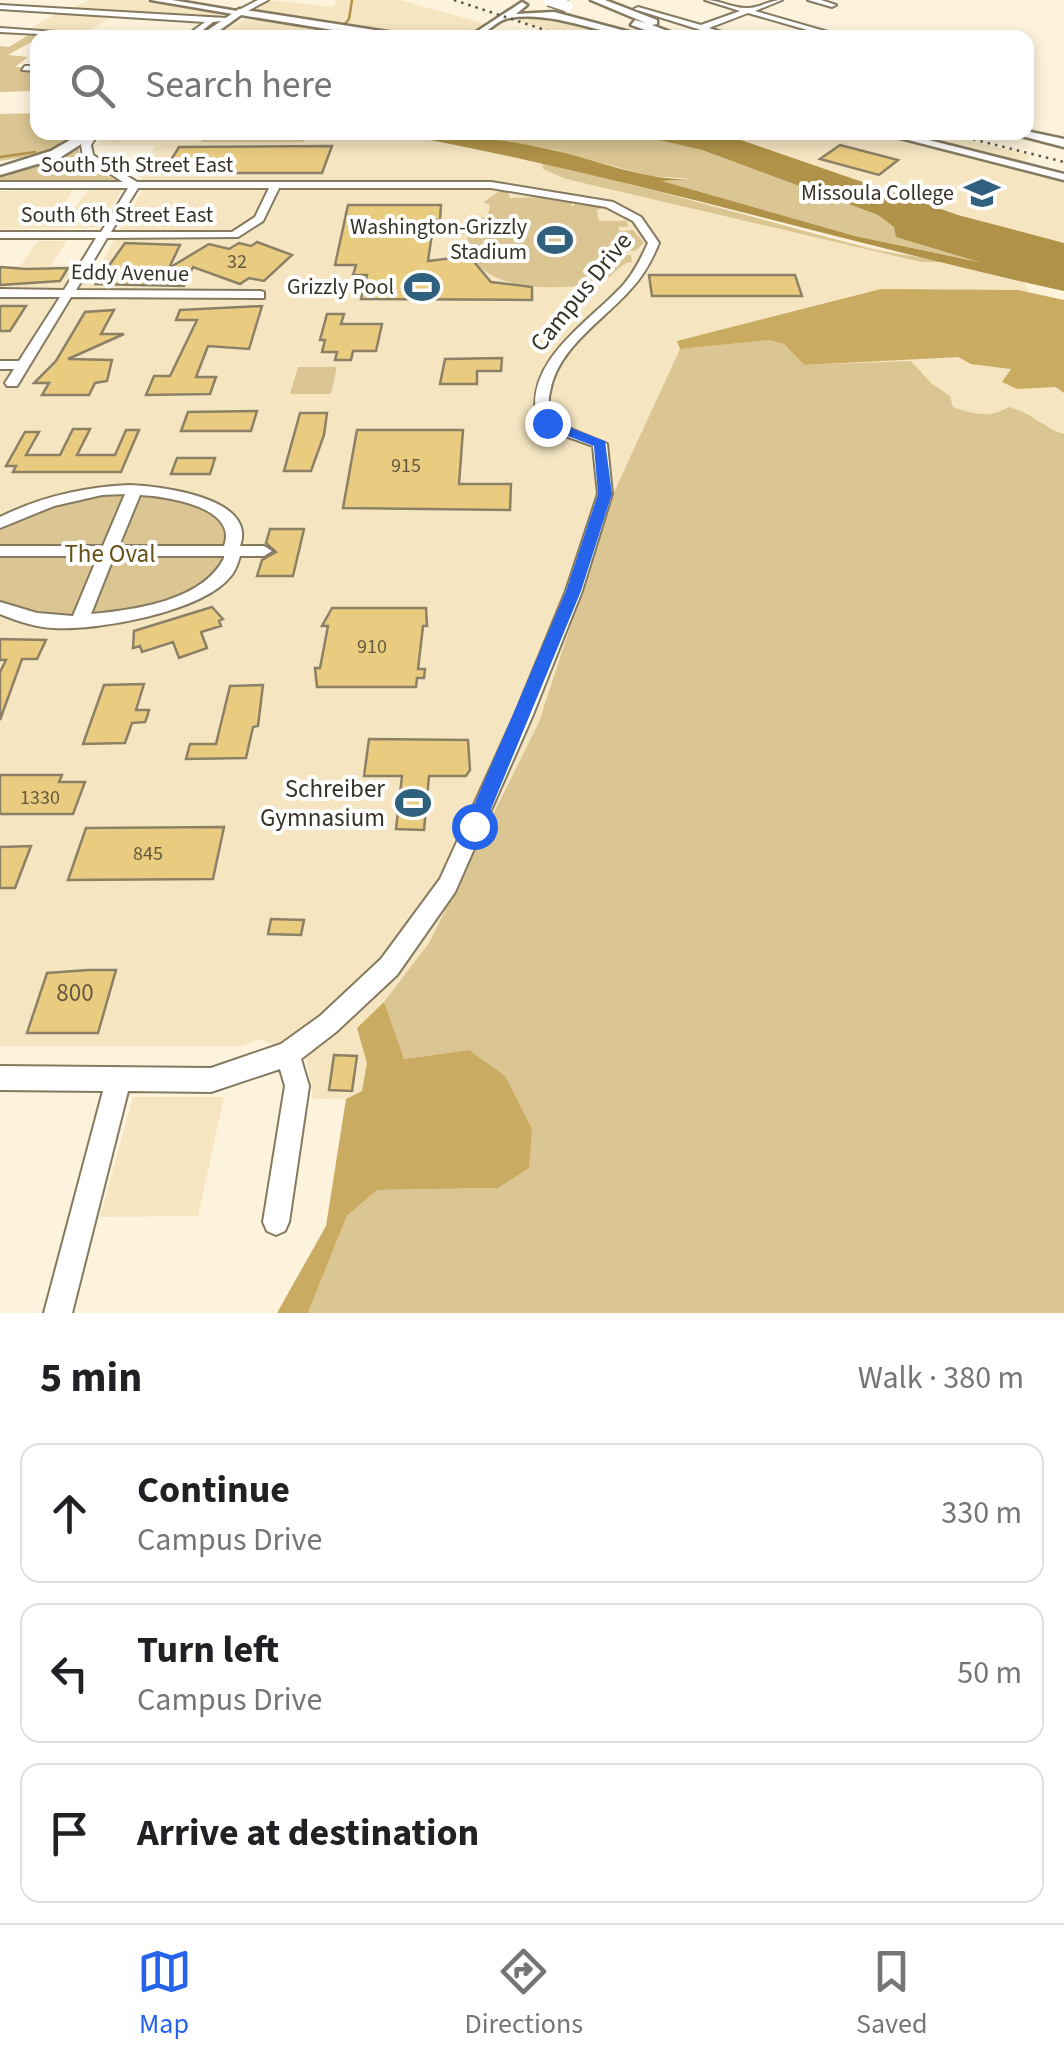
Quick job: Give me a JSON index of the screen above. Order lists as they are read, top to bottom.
{
  "streets": {
    "street": [
      "South 5th Street East",
      "South 6th Street East",
      "Eddy Avenue",
      "Campus Drive"
    ]
  },
  "crossings": [
    ["South 5th Street East", "South 6th Street East"],
    ["South 5th Street East", "Campus Drive"],
    ["South 6th Street East", "Campus Drive"]
  ],
  "parks": ["The Oval"],
  "places": {
    "school or university": ["Missoula College"],
    "sports": ["Washington-Grizzly Stadium", "Grizzly Pool", "Schreiber Gymnasium"]
  },
  "house_numbers": [
    "32",
    "915",
    "910",
    "1330",
    "845",
    "800"
  ],
  "page": {
    "search": "Search here",
    "heading": ["5 min", "Walk · 380 m"],
    "list": [
      ["Continue", "Campus Drive", "330 m"],
      ["Turn left", "Campus Drive", "50 m"],
      "Arrive at destination"
    ],
    "nav": ["Map", "Directions", "Saved"]
  }
}
